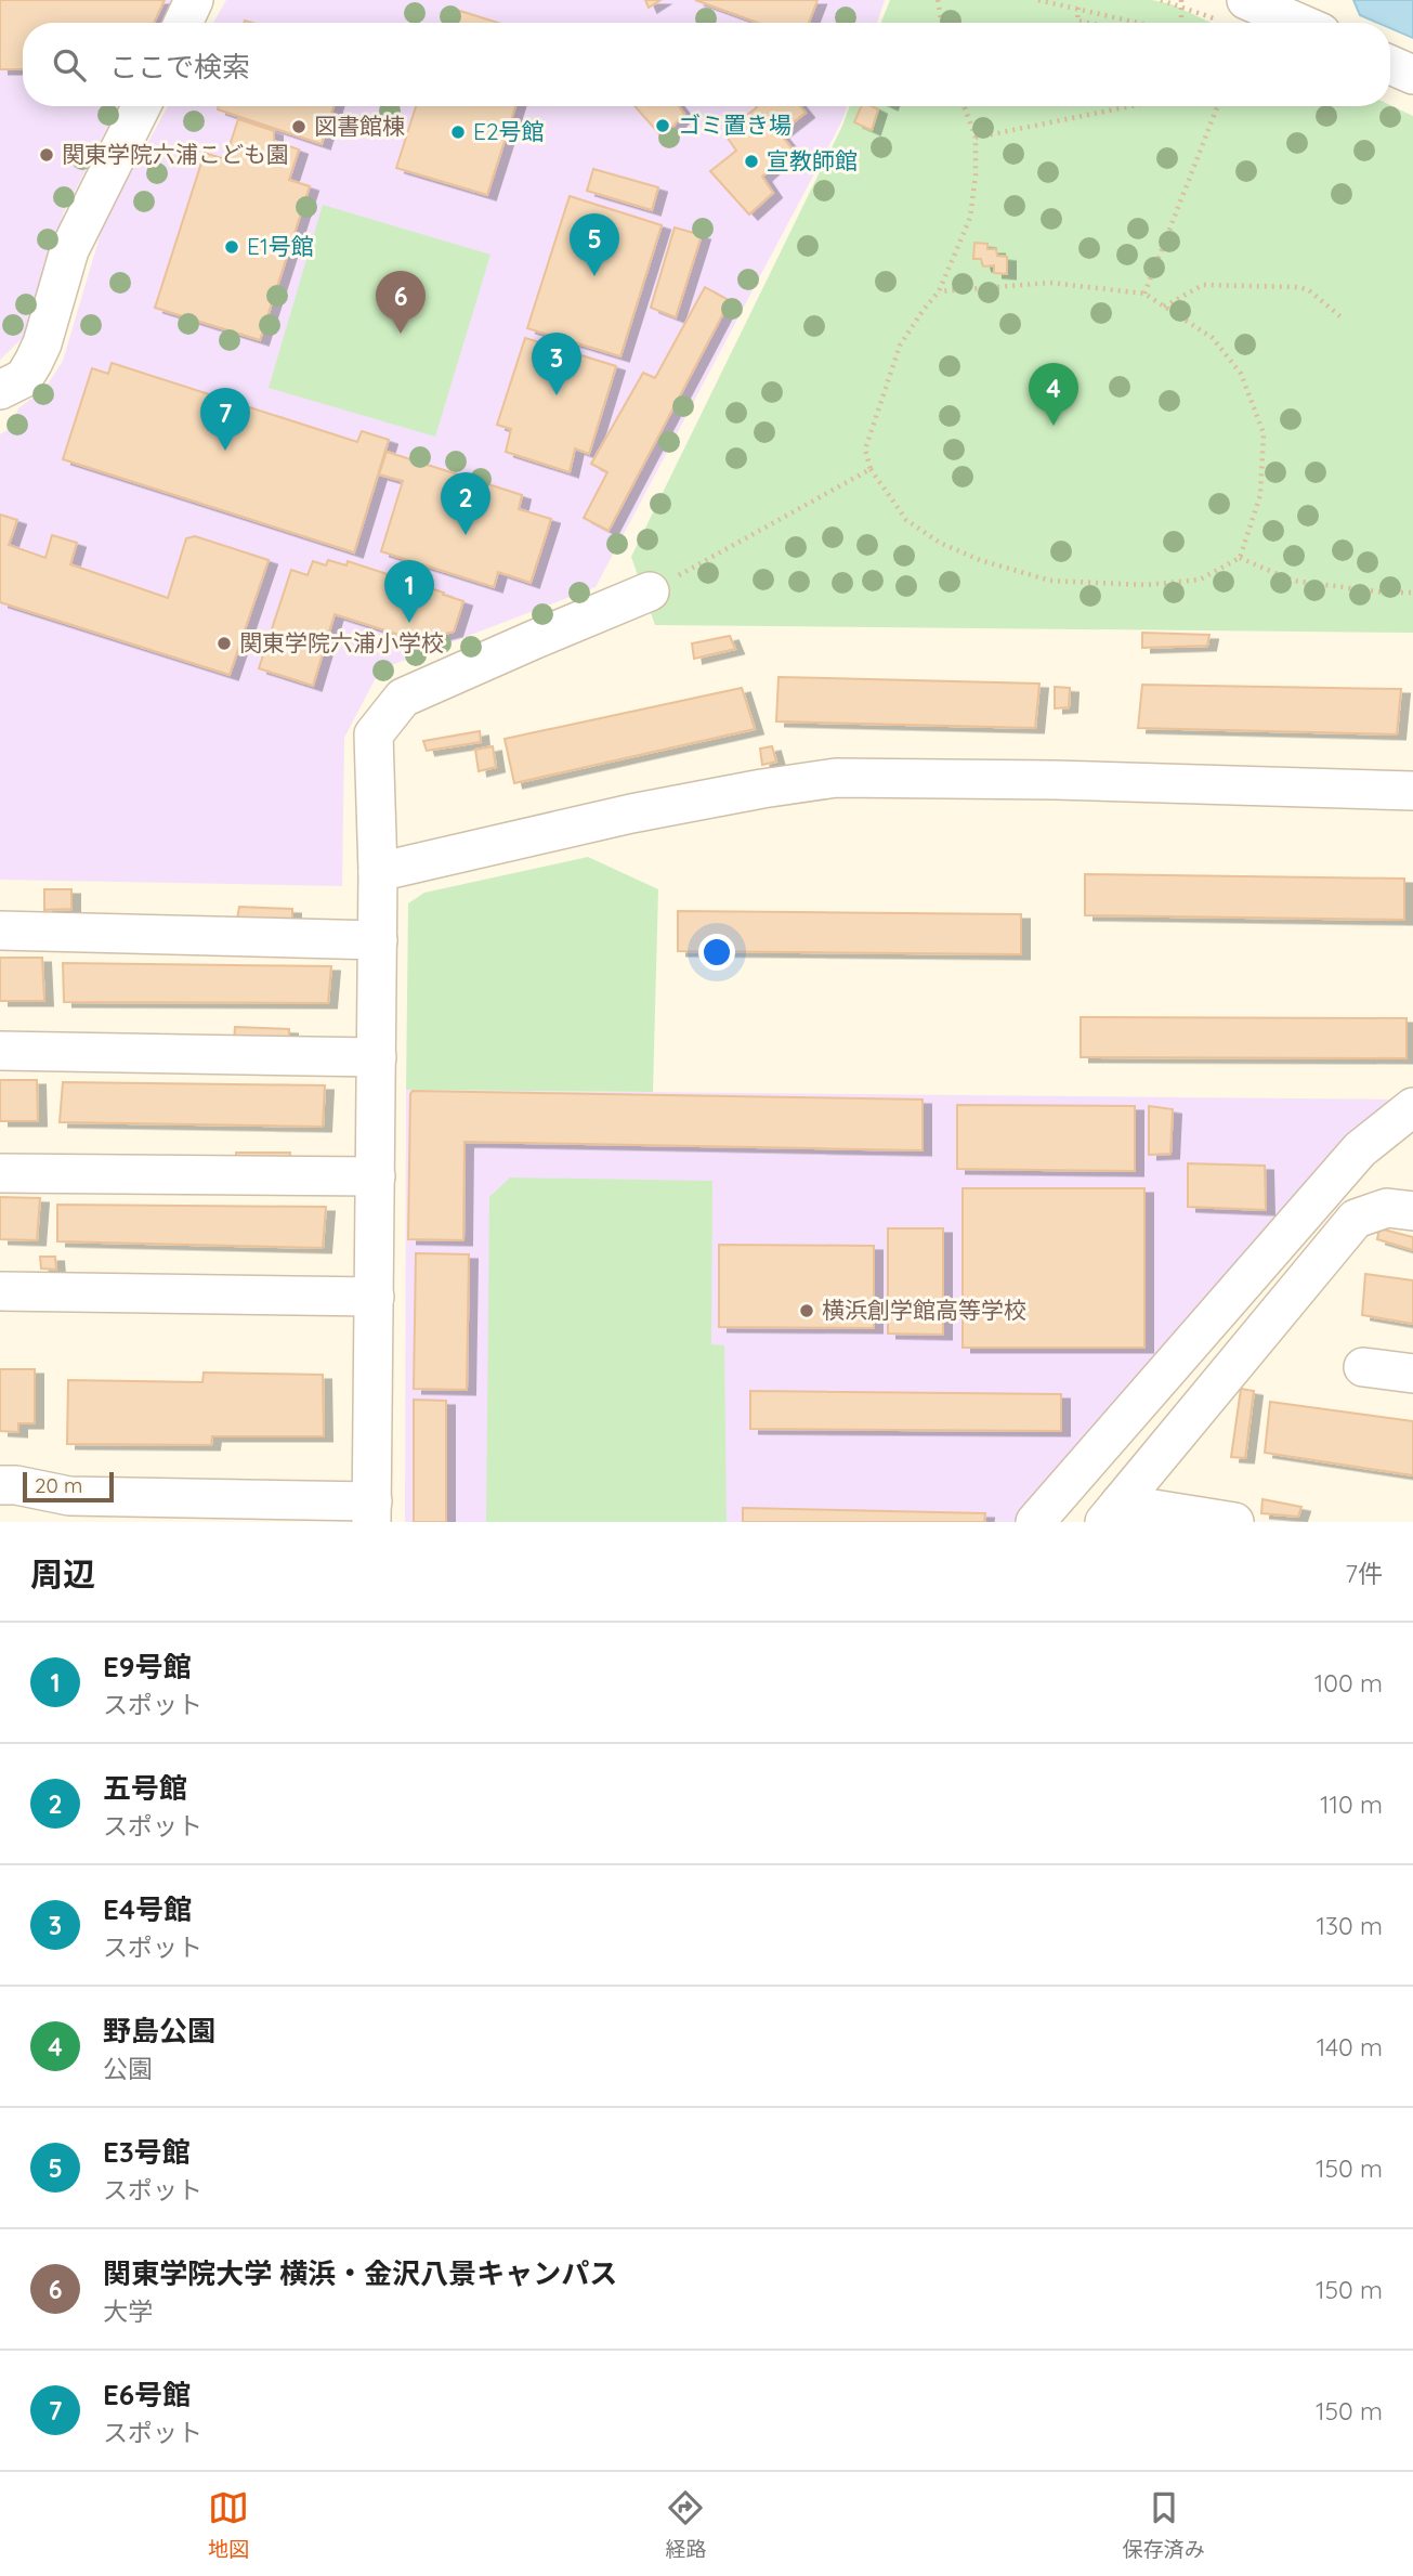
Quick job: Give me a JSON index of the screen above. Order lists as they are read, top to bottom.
{
  "places": [
    "ゴミ置き場",
    "図書館棟",
    "E2号館",
    "関東学院六浦こども園",
    "宣教師館",
    "E1号館",
    "関東学院六浦小学校",
    "横浜創学館高等学校"
  ],
  "scale_bar": "20 m",
  "page": {
    "search": "ここで検索",
    "pins": [
      "5",
      "6",
      "3",
      "4",
      "7",
      "2",
      "1"
    ],
    "scale": "20 m",
    "heading": ["周辺", "7件"],
    "list": [
      {
        "mark": "1",
        "name": "E9号館",
        "note": "スポット",
        "value": "100 m"
      },
      {
        "mark": "2",
        "name": "五号館",
        "note": "スポット",
        "value": "110 m"
      },
      {
        "mark": "3",
        "name": "E4号館",
        "note": "スポット",
        "value": "130 m"
      },
      {
        "mark": "4",
        "name": "野島公園",
        "note": "公園",
        "value": "140 m"
      },
      {
        "mark": "5",
        "name": "E3号館",
        "note": "スポット",
        "value": "150 m"
      },
      {
        "mark": "6",
        "name": "関東学院大学 横浜・金沢八景キャンパス",
        "note": "大学",
        "value": "150 m"
      },
      {
        "mark": "7",
        "name": "E6号館",
        "note": "スポット",
        "value": "150 m"
      }
    ],
    "nav": ["地図", "経路", "保存済み"]
  }
}
